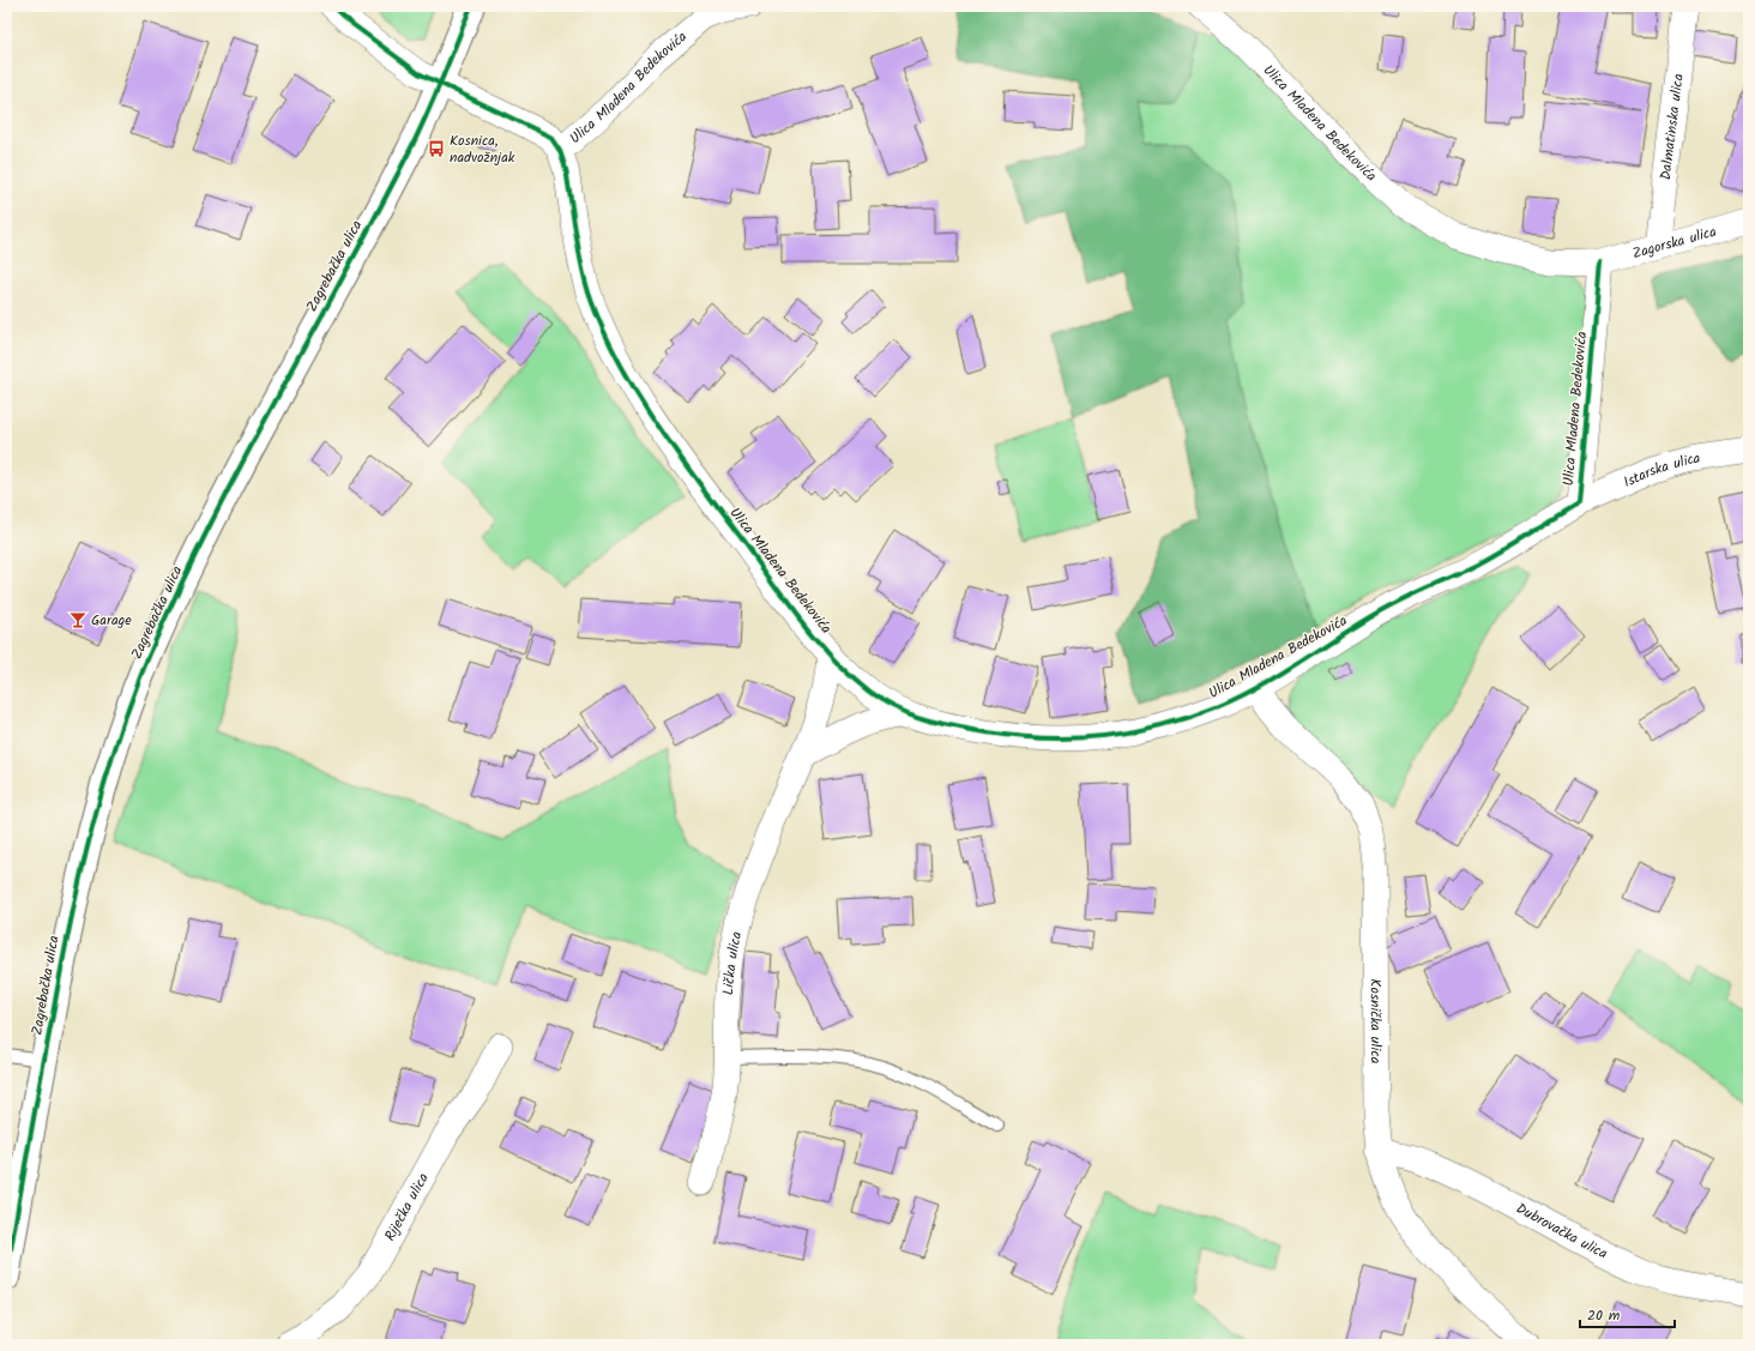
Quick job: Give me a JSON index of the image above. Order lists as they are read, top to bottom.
{
  "streets": {
    "street": [
      "Ulica Mladena Bedekovića",
      "Dalmatinska ulica",
      "Zagorska ulica",
      "Zagrebačka ulica",
      "Istarska ulica",
      "Lička ulica",
      "Kosnička ulica",
      "Riječka ulica",
      "Dubrovačka ulica"
    ]
  },
  "crossings": [
    ["Ulica Mladena Bedekovića", "Zagorska ulica"],
    ["Ulica Mladena Bedekovića", "Zagrebačka ulica"],
    ["Ulica Mladena Bedekovića", "Istarska ulica"],
    ["Ulica Mladena Bedekovića", "Lička ulica"],
    ["Ulica Mladena Bedekovića", "Kosnička ulica"],
    ["Dalmatinska ulica", "Zagorska ulica"],
    ["Kosnička ulica", "Dubrovačka ulica"]
  ],
  "places": {
    "bus stop": ["Kosnica, nadvožnjak"],
    "bar": ["Garage"]
  },
  "scale_bar": "20 m"
}
